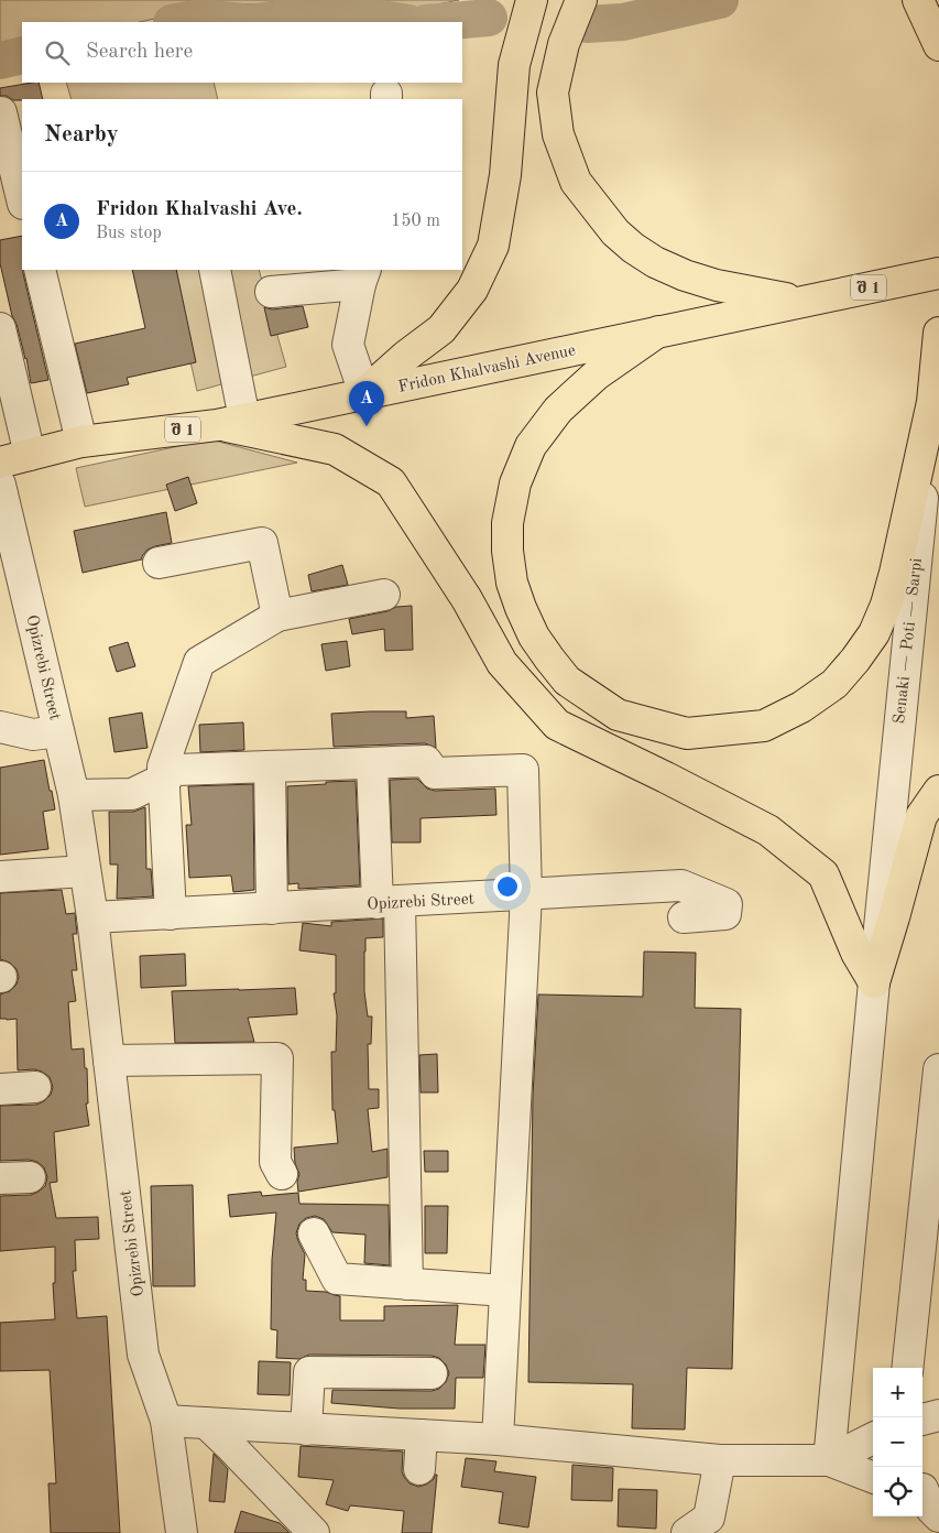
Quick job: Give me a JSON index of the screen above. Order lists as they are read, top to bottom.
{
  "streets": {
    "highway": ["შ 1", "Fridon Khalvashi Avenue", "Senaki — Poti — Sarpi"],
    "street": ["Opizrebi Street"]
  },
  "page": {
    "search": "Search here",
    "heading": "Nearby",
    "list": [
      {
        "mark": "A",
        "name": "Fridon Khalvashi Ave.",
        "note": "Bus stop",
        "value": "150 m"
      }
    ],
    "pins": "A",
    "map_buttons": ["+", "−"]
  }
}
